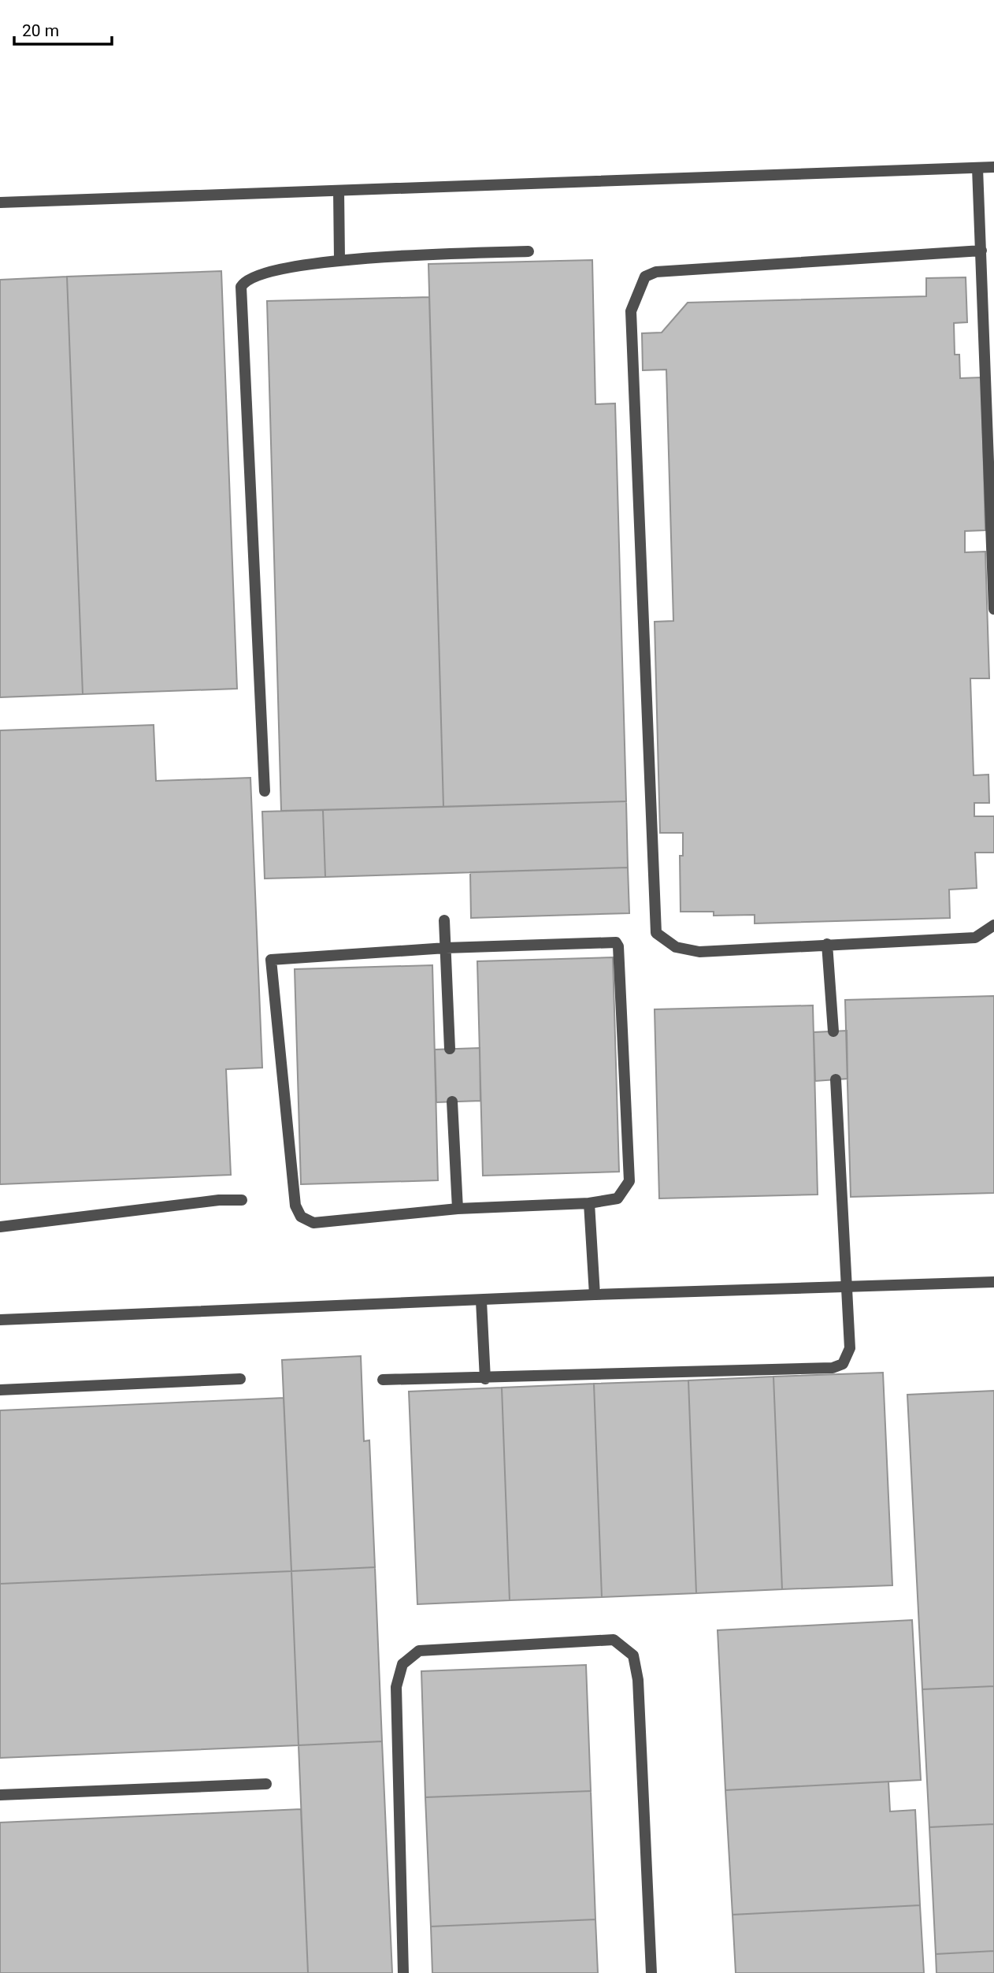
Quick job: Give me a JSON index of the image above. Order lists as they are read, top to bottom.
{
  "scale_bar": "20 m"
}
